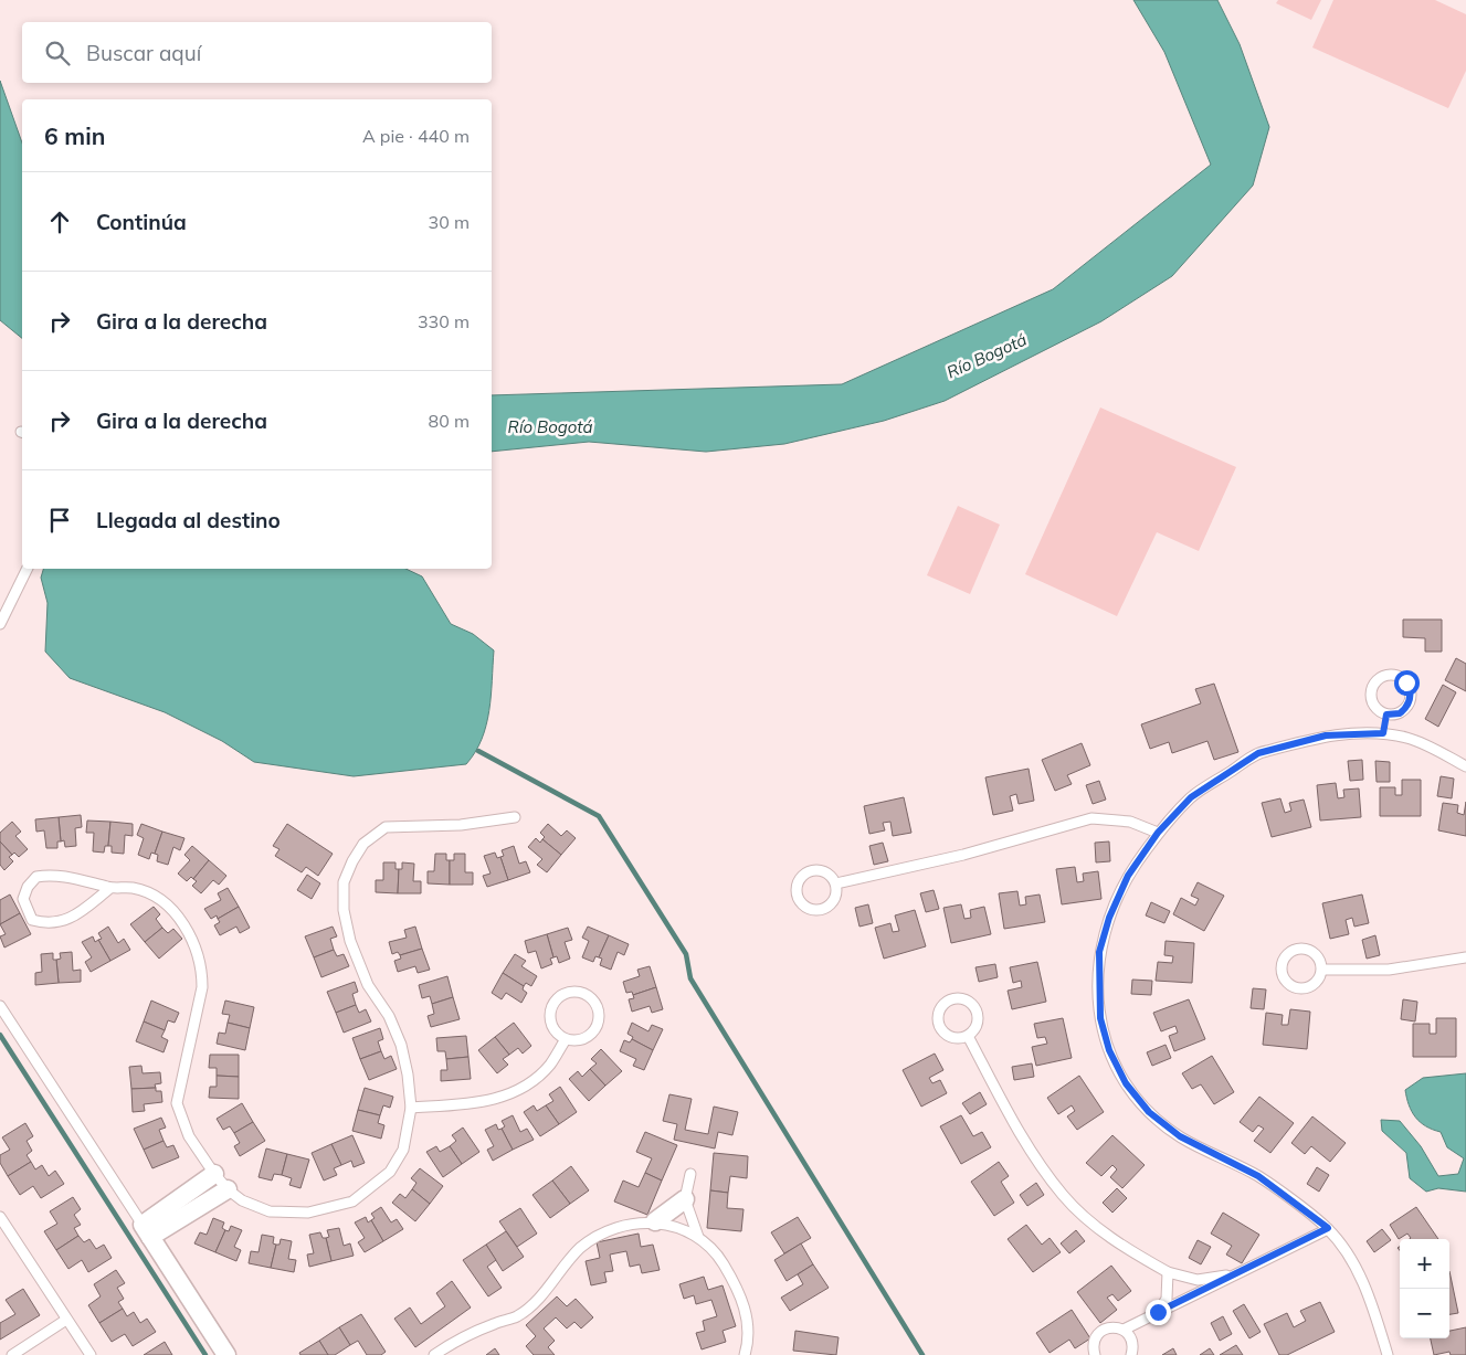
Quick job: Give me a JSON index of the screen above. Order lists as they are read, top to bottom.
{
  "water": ["Río Bogotá"],
  "page": {
    "search": "Buscar aquí",
    "heading": ["6 min", "A pie · 440 m"],
    "list": [
      ["Continúa", "30 m"],
      ["Gira a la derecha", "330 m"],
      ["Gira a la derecha", "80 m"],
      "Llegada al destino"
    ],
    "map_buttons": ["+", "−"]
  }
}
